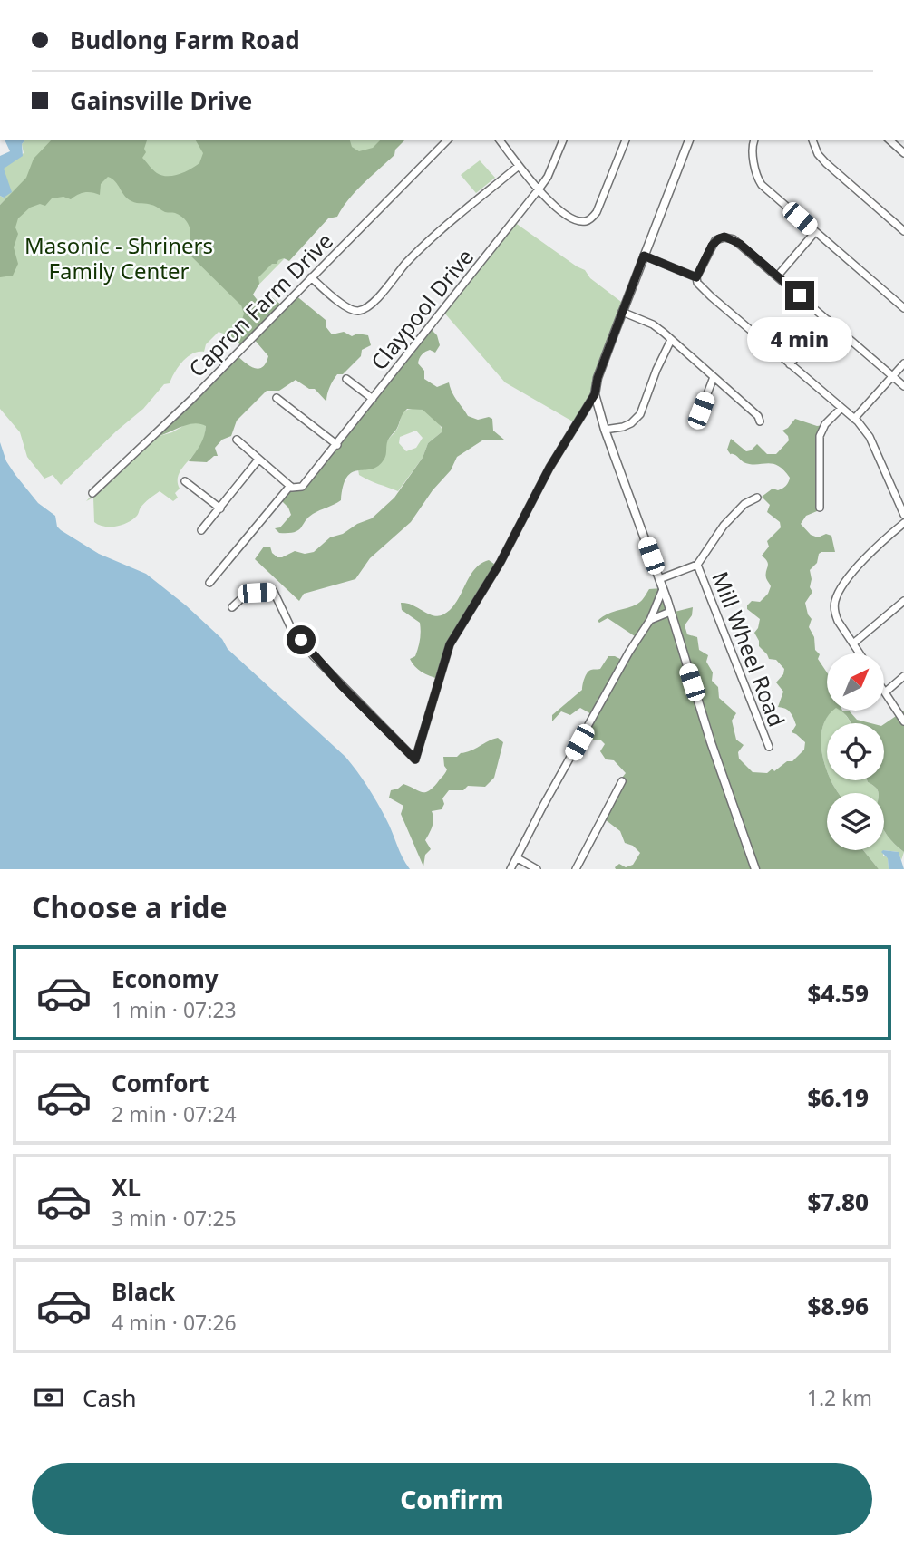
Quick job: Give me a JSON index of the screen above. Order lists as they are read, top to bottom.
{
  "streets": {
    "street": ["Capron Farm Drive", "Claypool Drive", "Mill Wheel Road"]
  },
  "parks": ["Masonic - Shriners Family Center"],
  "north": "top right",
  "page": {
    "banner": ["Budlong Farm Road", "Gainsville Drive"],
    "bubble": "4 min",
    "heading": "Choose a ride",
    "list": [
      {
        "name": "Economy",
        "note": "1 min · 07:23",
        "value": "$4.59"
      },
      {
        "name": "Comfort",
        "note": "2 min · 07:24",
        "value": "$6.19"
      },
      {
        "name": "XL",
        "note": "3 min · 07:25",
        "value": "$7.80"
      },
      {
        "name": "Black",
        "note": "4 min · 07:26",
        "value": "$8.96"
      }
    ],
    "pay": ["Cash", "1.2 km"],
    "buttons": "Confirm"
  }
}
